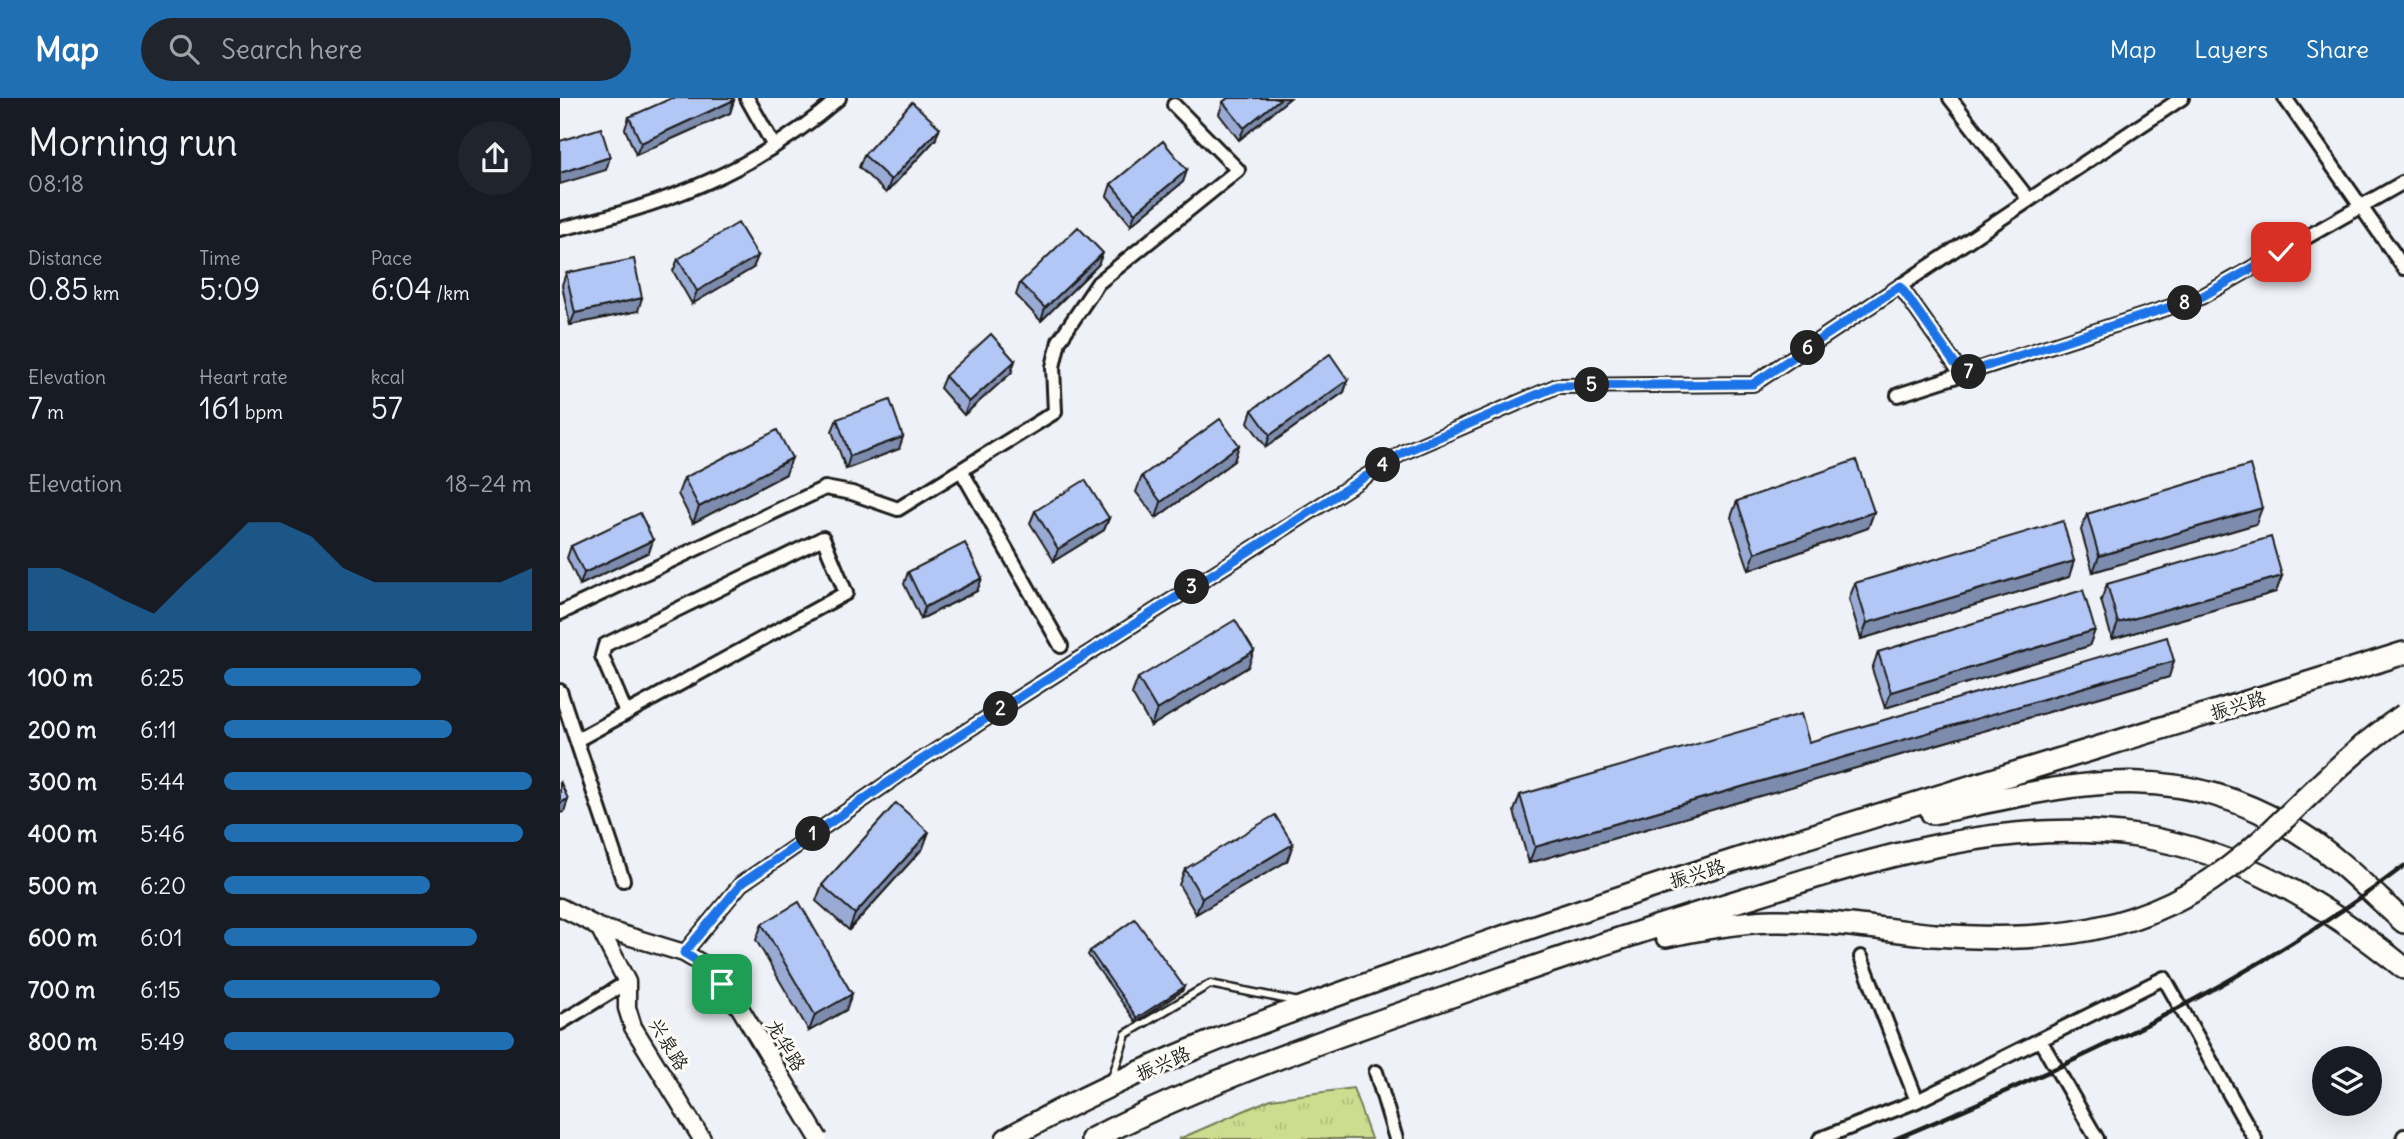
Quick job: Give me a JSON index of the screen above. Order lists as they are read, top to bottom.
{
  "streets": {
    "highway": ["振兴路"],
    "street": ["兴泉路", "龙华路"]
  },
  "crossings": [
    ["兴泉路", "龙华路"]
  ],
  "page": {
    "header": "Map",
    "search": "Search here",
    "nav": ["Map", "Layers", "Share"],
    "heading": ["Morning run", "08:18"],
    "stats": [
      ["Distance", "0.85 km"],
      ["Time", "5:09"],
      ["Pace", "6:04 /km"],
      ["Elevation", "7 m"],
      ["Heart rate", "161 bpm"],
      ["kcal", "57"]
    ],
    "pins": [
      "8",
      "6",
      "7",
      "5",
      "4",
      "3",
      "2",
      "1"
    ],
    "chart": ["Elevation", "18–24 m"],
    "list": [
      {
        "name": "100 m",
        "note": "6:25"
      },
      {
        "name": "200 m",
        "note": "6:11"
      },
      {
        "name": "300 m",
        "note": "5:44"
      },
      {
        "name": "400 m",
        "note": "5:46"
      },
      {
        "name": "500 m",
        "note": "6:20"
      },
      {
        "name": "600 m",
        "note": "6:01"
      },
      {
        "name": "700 m",
        "note": "6:15"
      },
      {
        "name": "800 m",
        "note": "5:49"
      }
    ]
  }
}
